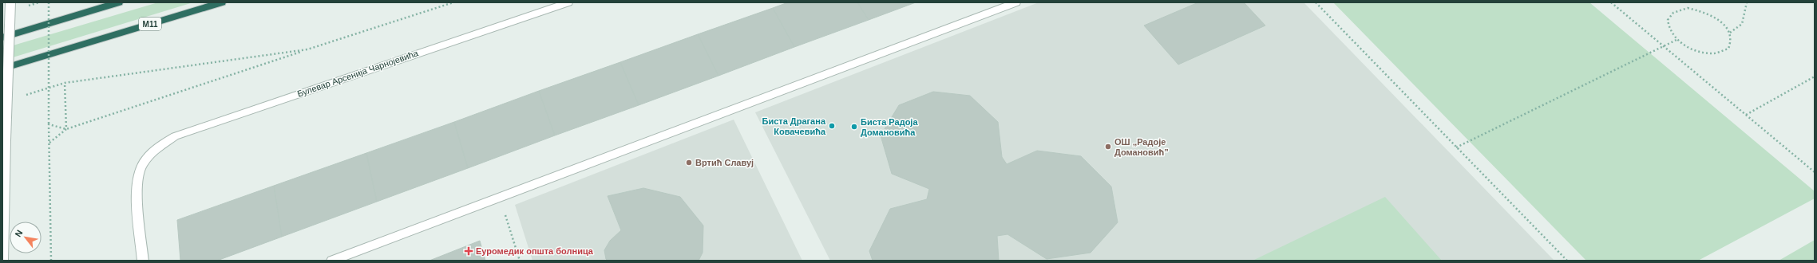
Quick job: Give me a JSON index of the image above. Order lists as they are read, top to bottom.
{
  "streets": {
    "highway": ["M11"],
    "street": ["Булевар Арсенија Чарнојевића"]
  },
  "places": {
    "other": [
      "Биста Драгана Ковачевића",
      "Биста Радоја Домановића",
      "ОШ „Радоје Домановић”",
      "Вртић Славуј"
    ],
    "health": ["Еуромедик општа болница"]
  },
  "north": "top left"
}
